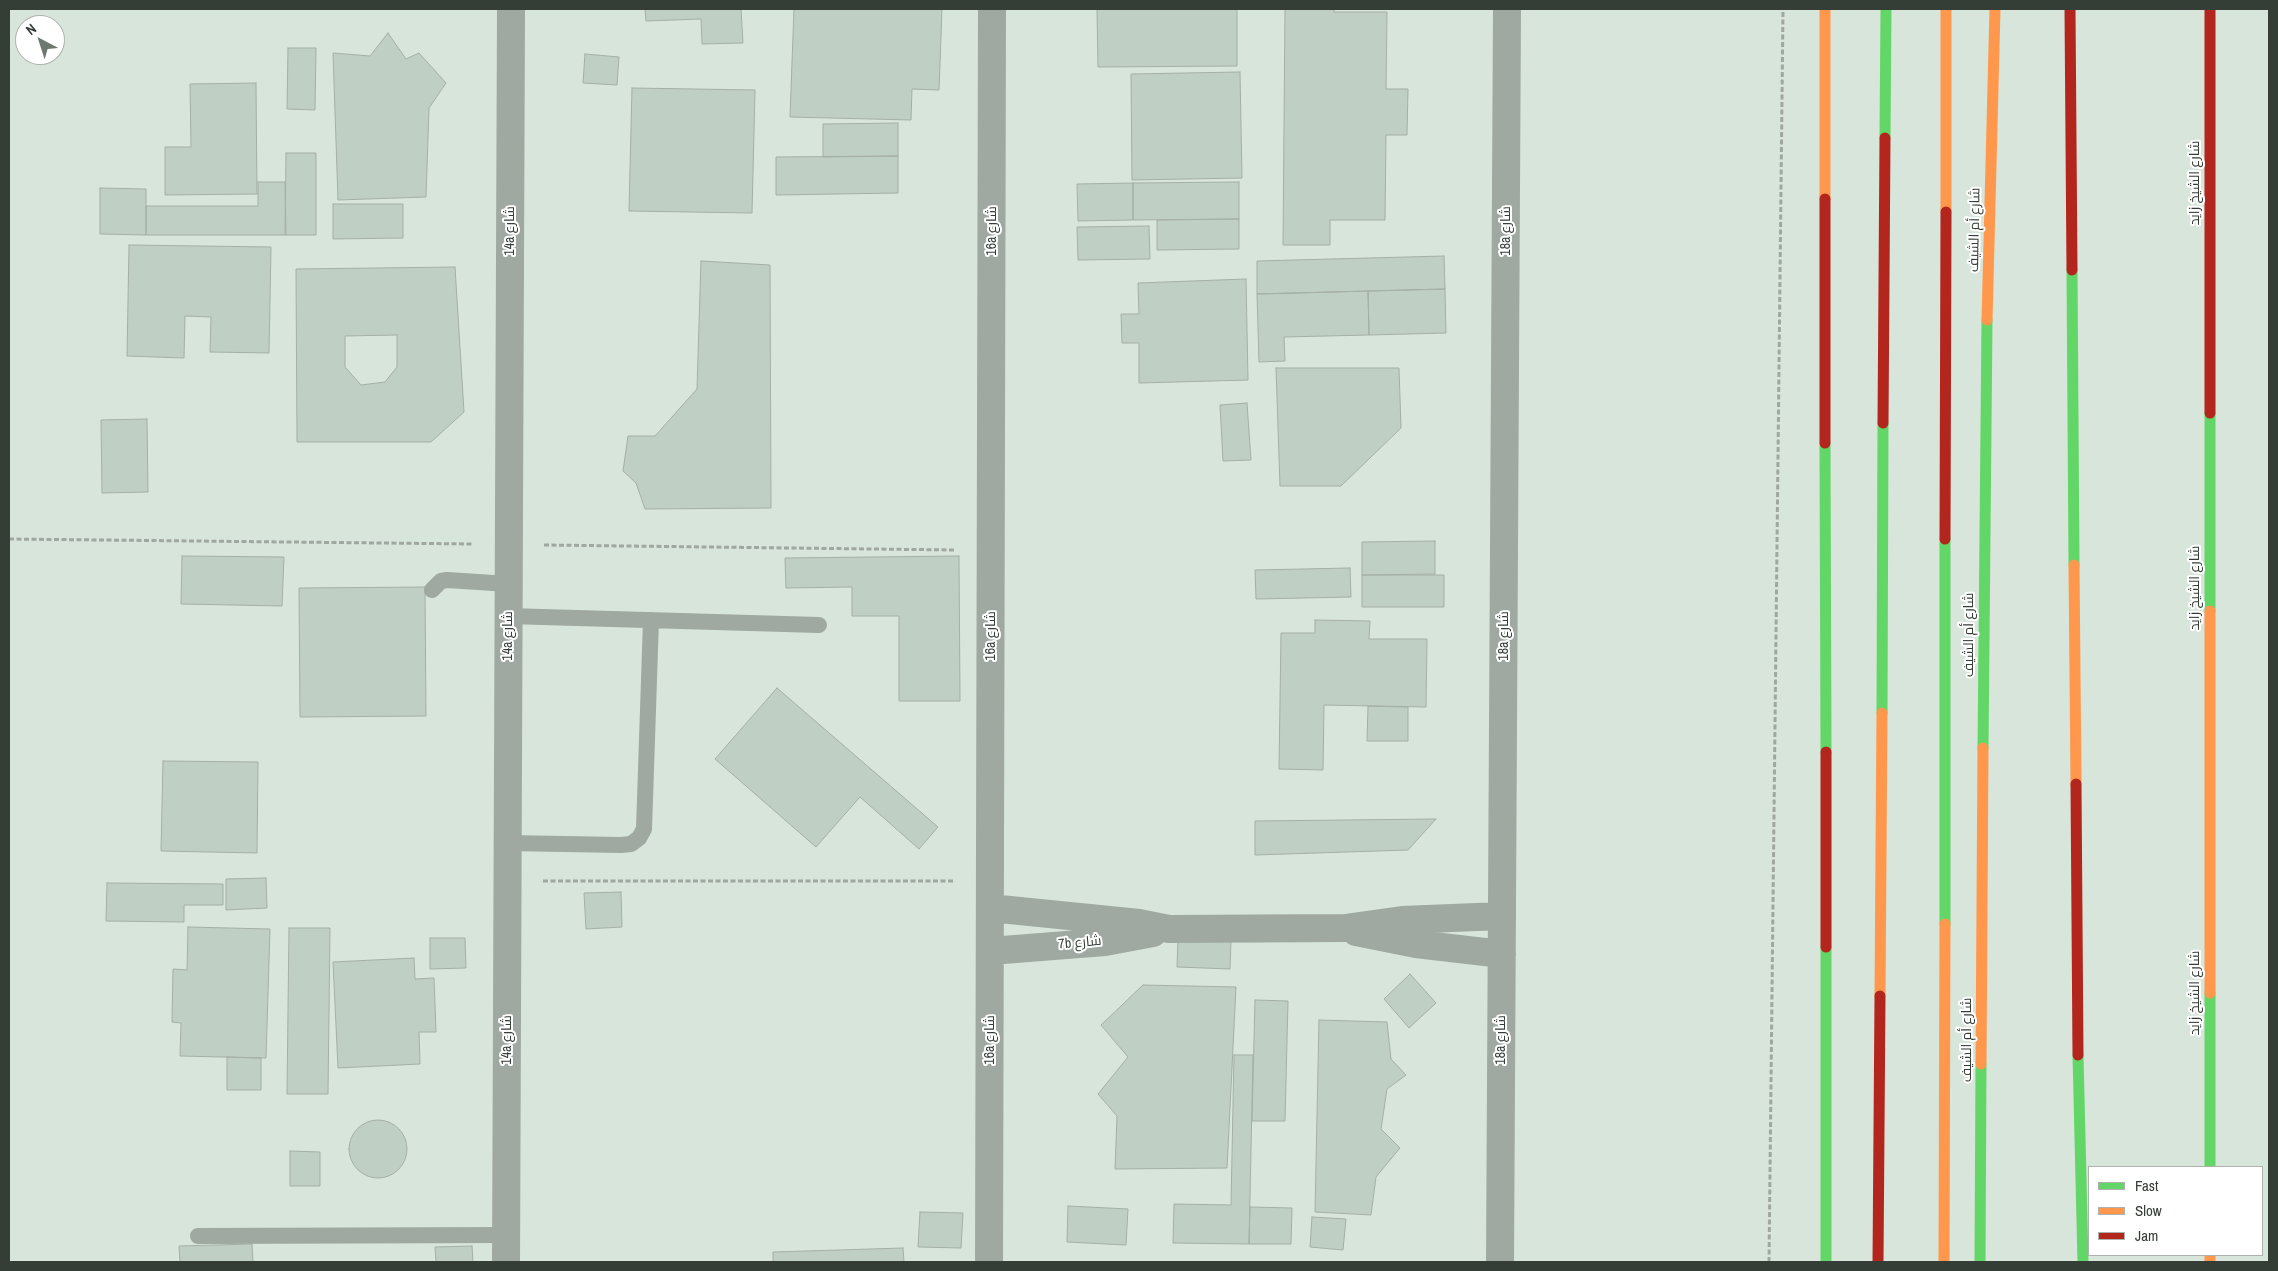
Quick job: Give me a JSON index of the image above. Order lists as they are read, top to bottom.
{
  "streets": {
    "main road": ["شارع الشيخ زايد", "شارع أم الشيف"],
    "street": [
      "14a شارع",
      "16a شارع",
      "18a شارع",
      "7b شارع"
    ]
  },
  "crossings": [
    ["16a شارع", "7b شارع"],
    ["18a شارع", "7b شارع"]
  ],
  "legend": ["Fast", "Slow", "Jam"],
  "north": "top left"
}
